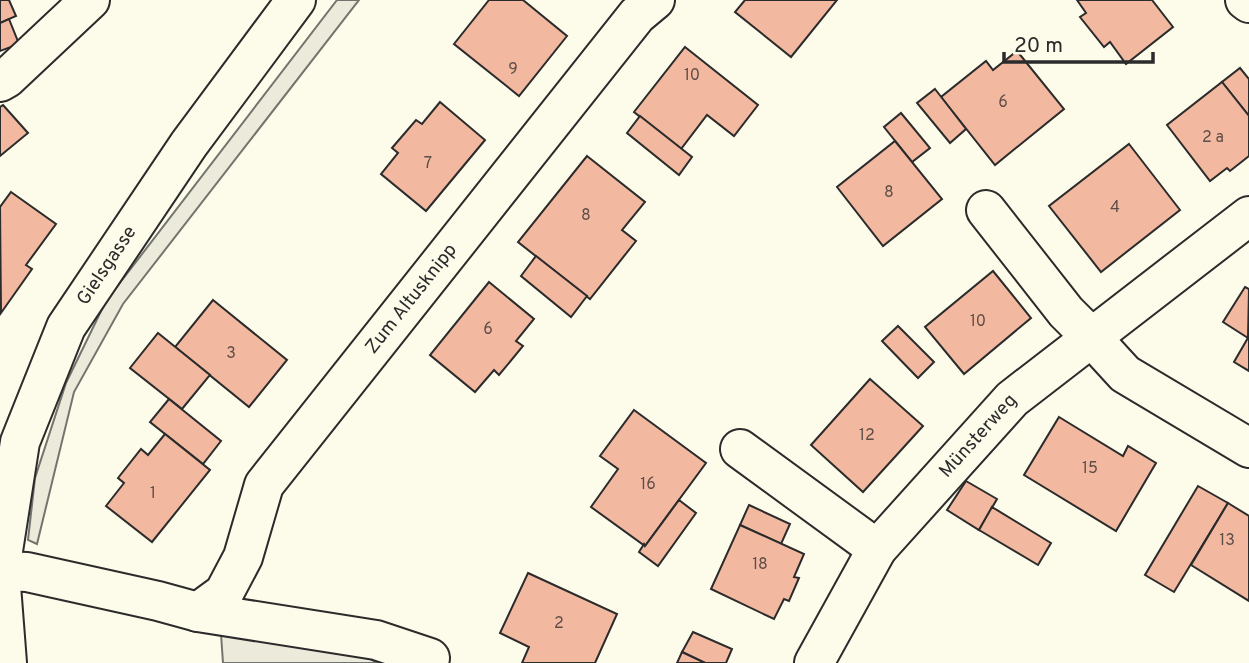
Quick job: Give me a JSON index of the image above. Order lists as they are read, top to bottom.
{
  "streets": {
    "street": ["Gielsgasse", "Zum Altusknipp", "Münsterweg"]
  },
  "house_numbers": [
    "9",
    "10",
    "6",
    "2 a",
    "7",
    "8",
    "4",
    "8",
    "10",
    "6",
    "3",
    "12",
    "15",
    "16",
    "1",
    "13",
    "18",
    "2"
  ],
  "scale_bar": "20 m"
}
